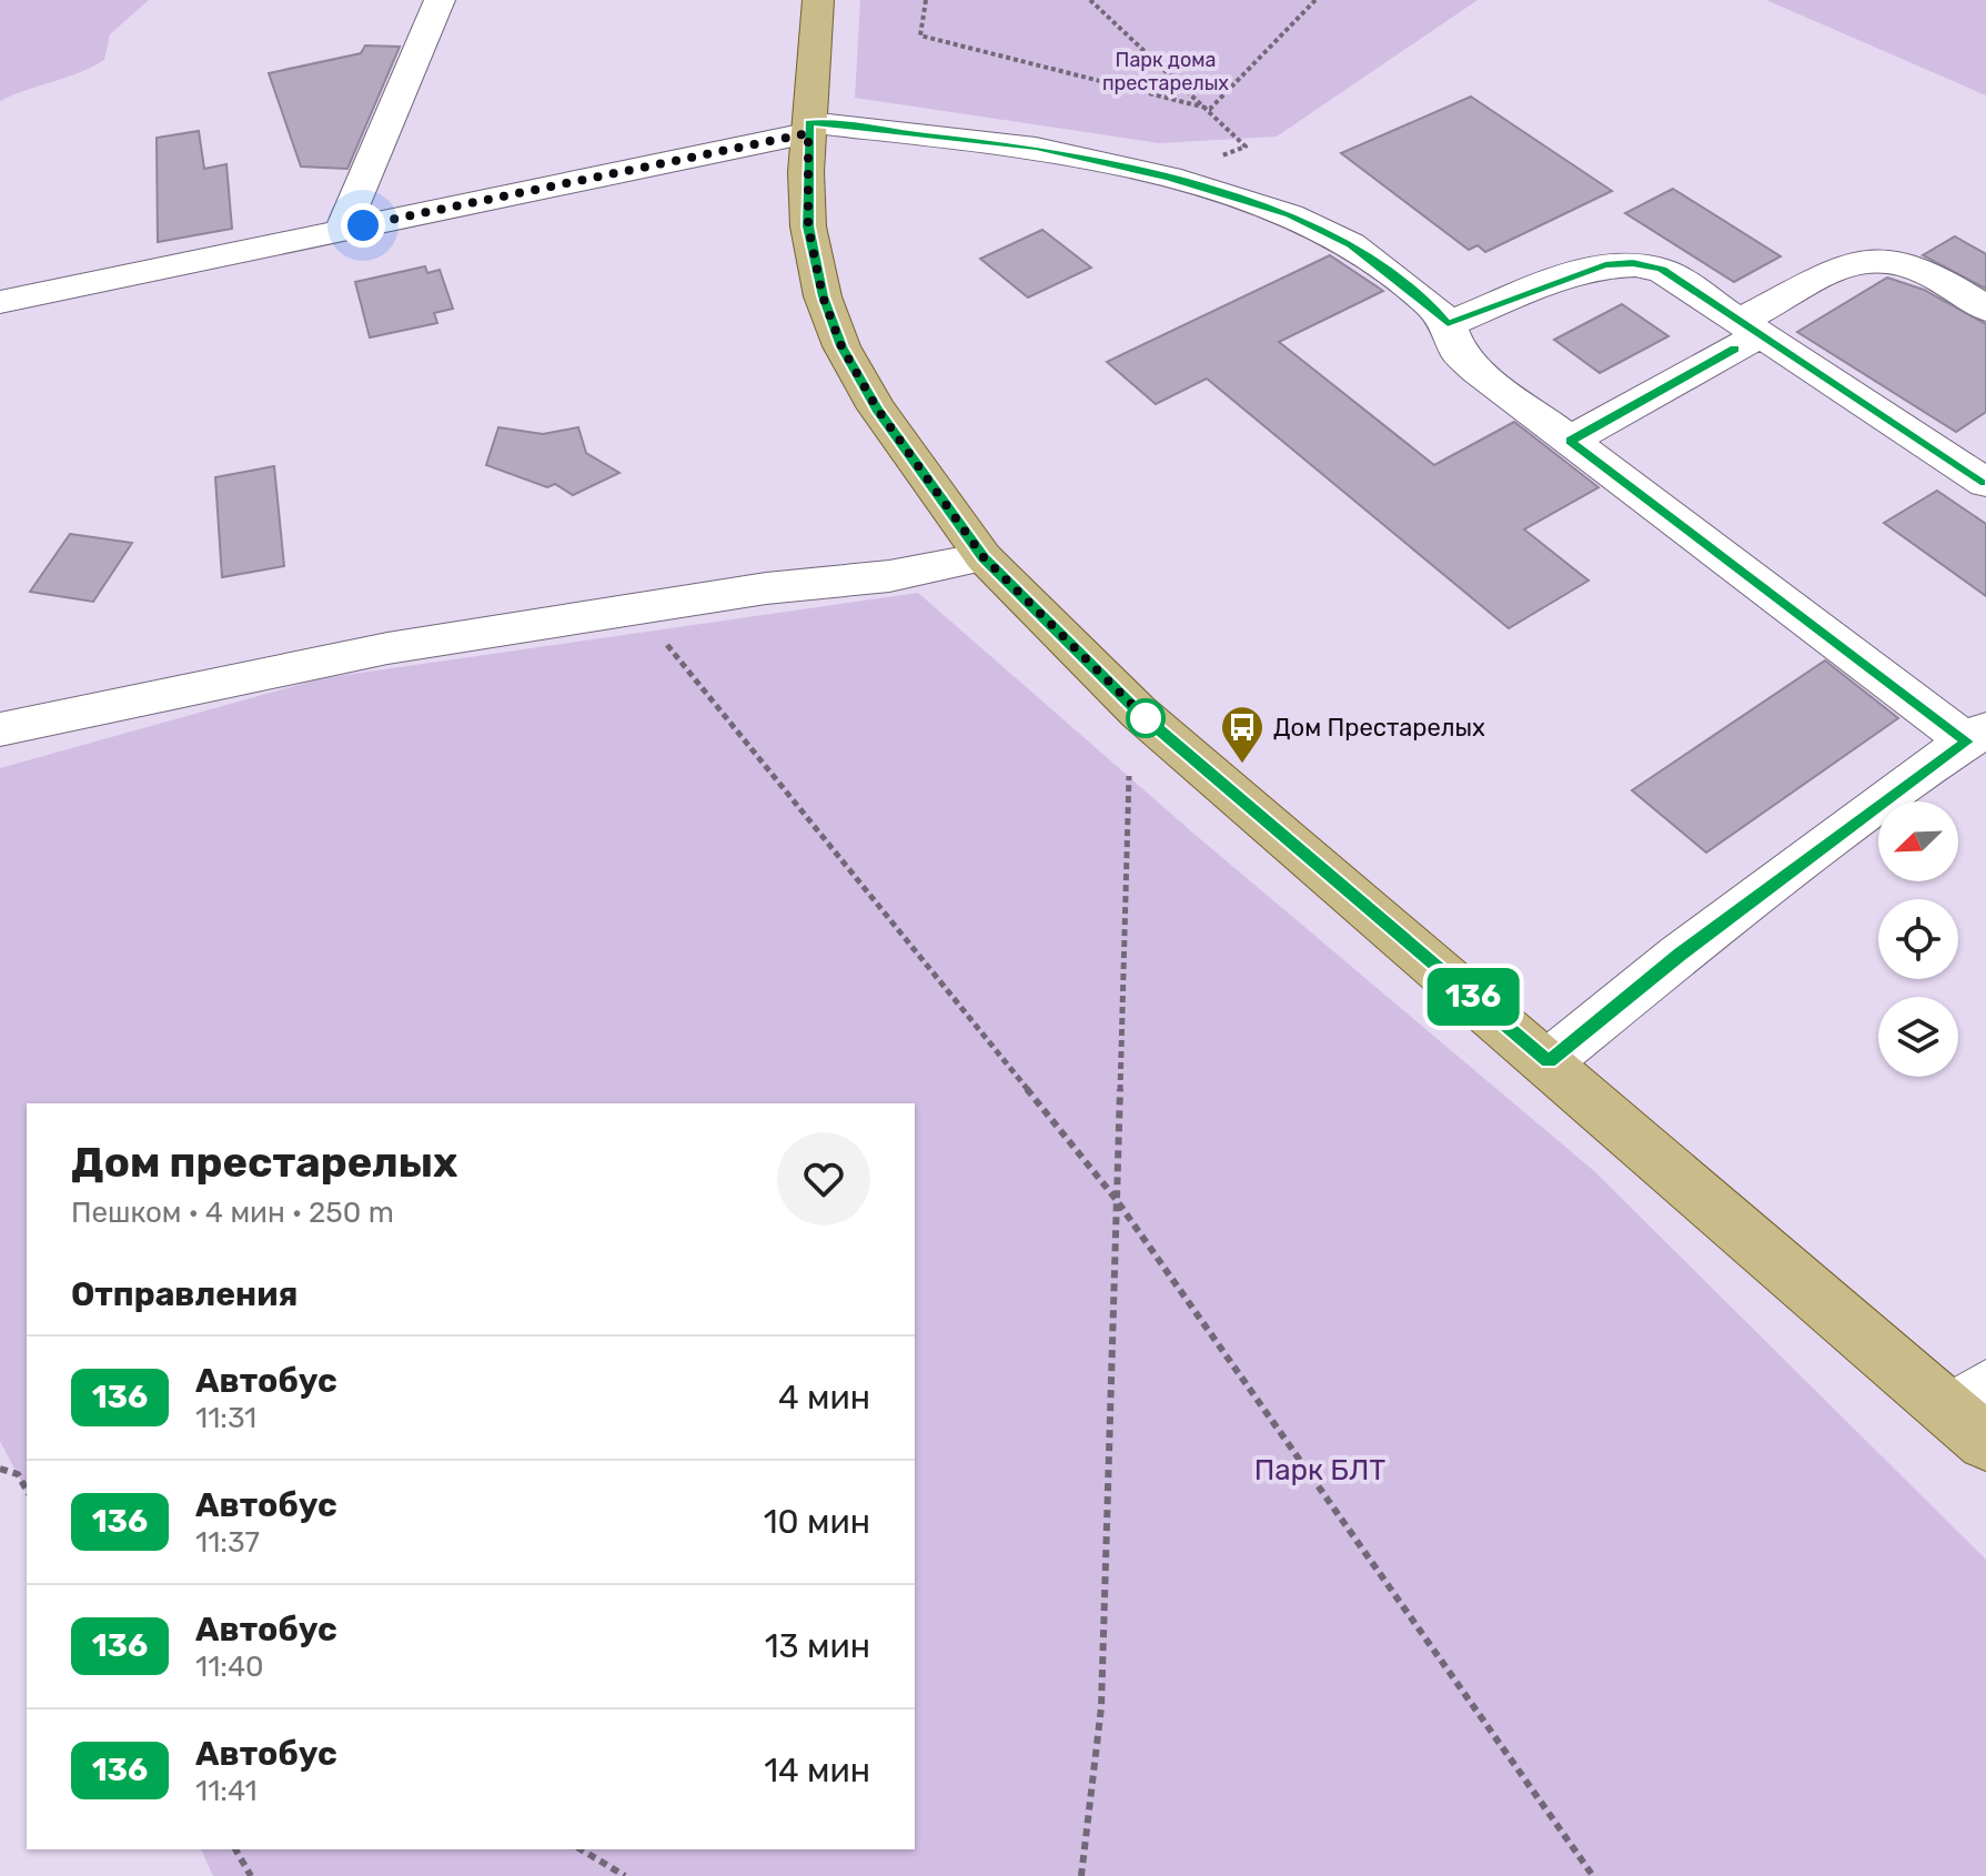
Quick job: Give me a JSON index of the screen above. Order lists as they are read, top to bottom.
{
  "parks": ["Парк дома престарелых", "Парк БЛТ"],
  "places": {
    "bus stop": ["Дом Престарелых"]
  },
  "lines": ["bus line 136"],
  "north": "bottom left",
  "page": {
    "on_map": "136",
    "heading": [
      ["Дом престарелых", "Пешком · 4 мин · 250 m"],
      "Отправления"
    ],
    "list": [
      {
        "mark": "136",
        "name": "Автобус",
        "note": "11:31",
        "value": "4 мин"
      },
      {
        "mark": "136",
        "name": "Автобус",
        "note": "11:37",
        "value": "10 мин"
      },
      {
        "mark": "136",
        "name": "Автобус",
        "note": "11:40",
        "value": "13 мин"
      },
      {
        "mark": "136",
        "name": "Автобус",
        "note": "11:41",
        "value": "14 мин"
      }
    ]
  }
}
